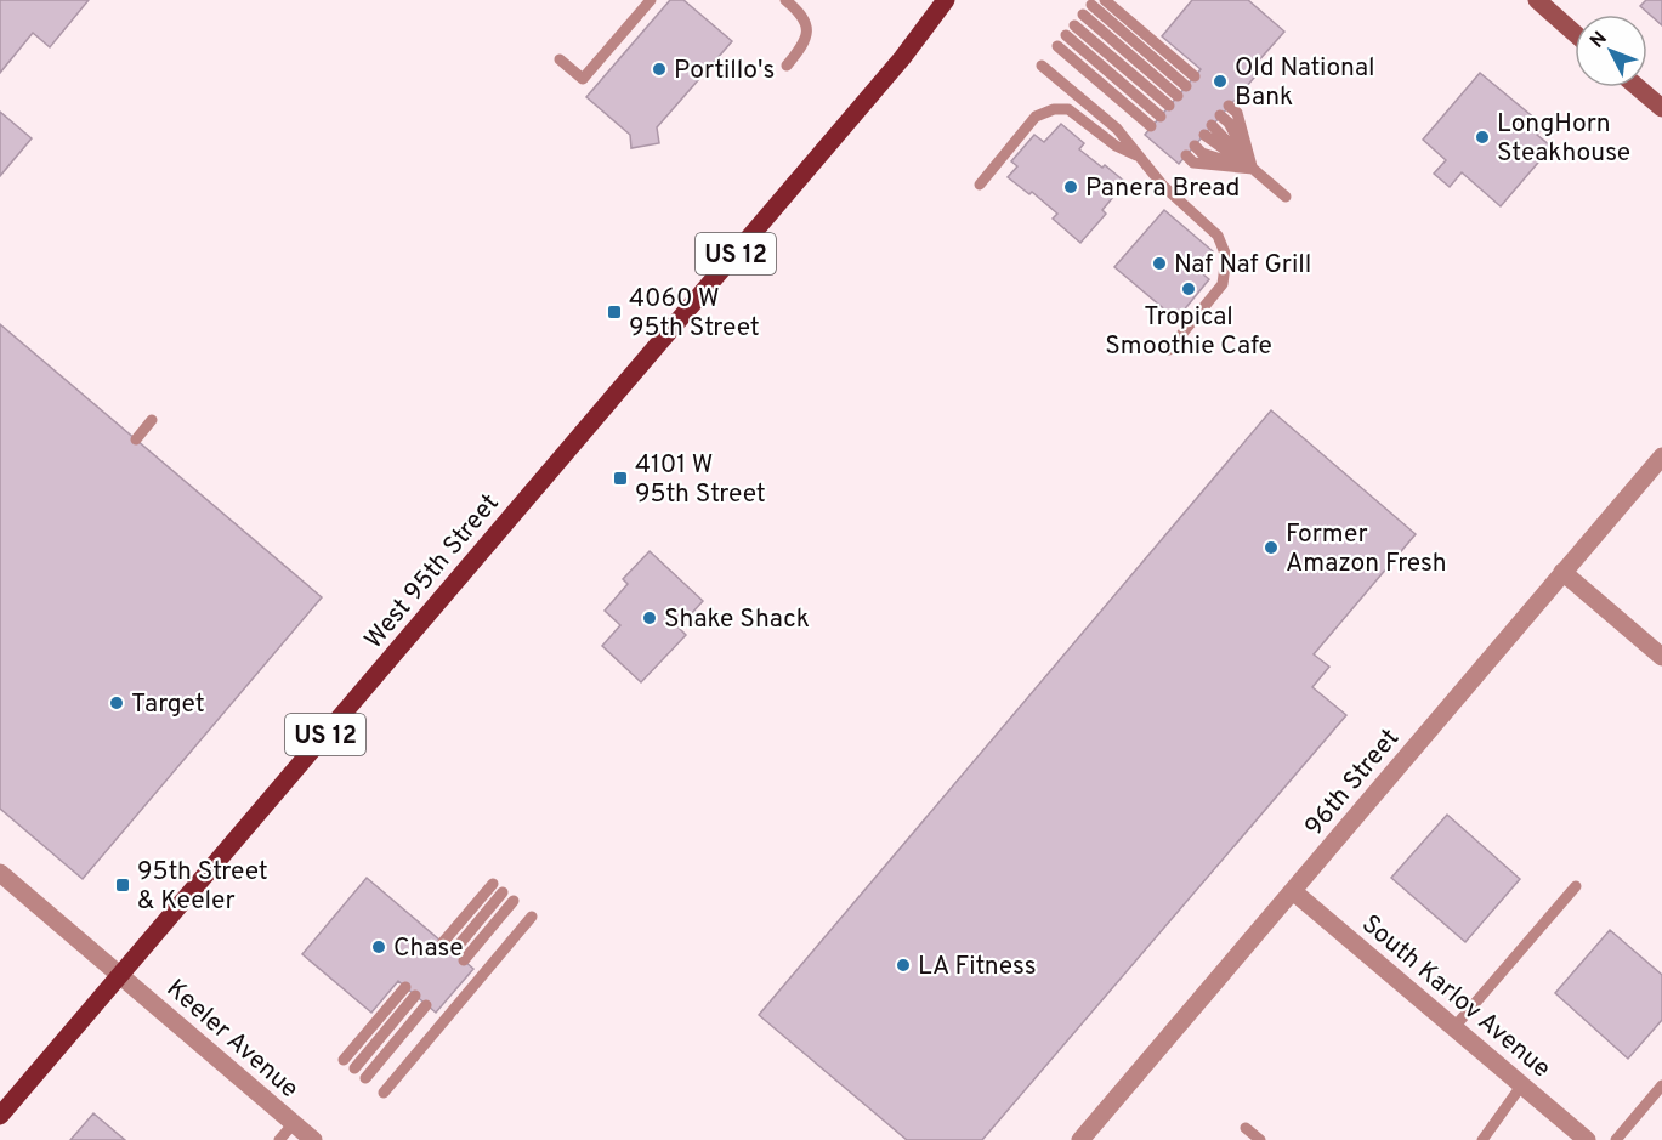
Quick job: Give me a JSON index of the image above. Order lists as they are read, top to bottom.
{
  "streets": {
    "main road": ["US 12", "West 95th Street"],
    "street": ["96th Street", "South Karlov Avenue", "Keeler Avenue"]
  },
  "crossings": [
    ["West 95th Street", "Keeler Avenue"],
    ["96th Street", "South Karlov Avenue"]
  ],
  "places": {
    "other": [
      "Portillo's",
      "Old National Bank",
      "LongHorn Steakhouse",
      "Panera Bread",
      "Naf Naf Grill",
      "Tropical Smoothie Cafe",
      "Former Amazon Fresh",
      "Shake Shack",
      "Target",
      "Chase",
      "LA Fitness"
    ],
    "transit": ["4060 W 95th Street", "4101 W 95th Street", "95th Street & Keeler"]
  },
  "north": "top left"
}
